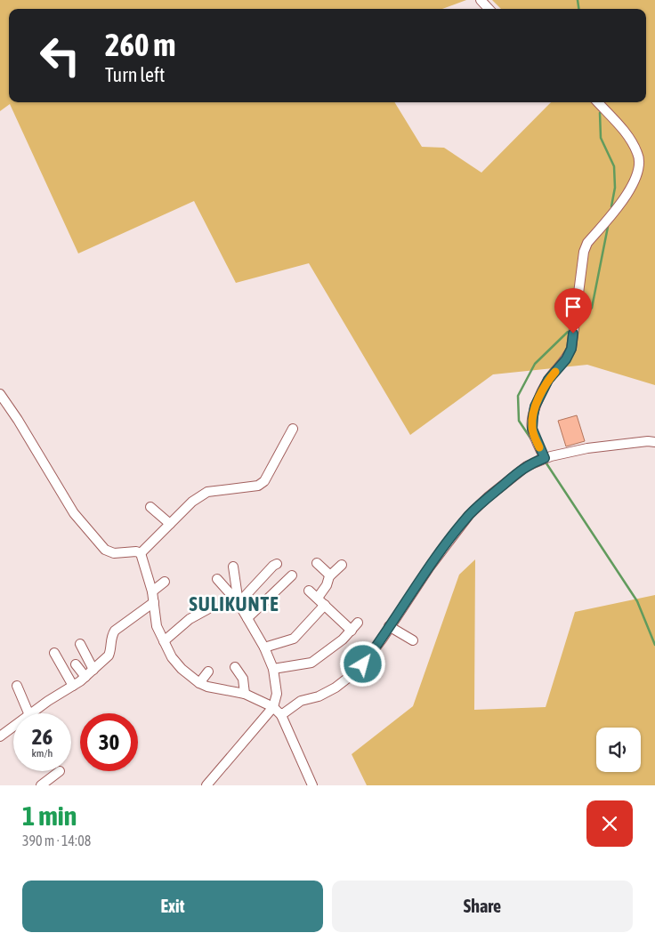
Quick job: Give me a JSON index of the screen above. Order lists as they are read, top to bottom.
{
  "districts": ["SULIKUNTE"],
  "page": {
    "turn": ["260 m", "Turn left"],
    "speed": "26 km/h",
    "limit": "30",
    "heading": ["1 min", "390 m · 14:08"],
    "buttons": ["Exit", "Share"]
  }
}
